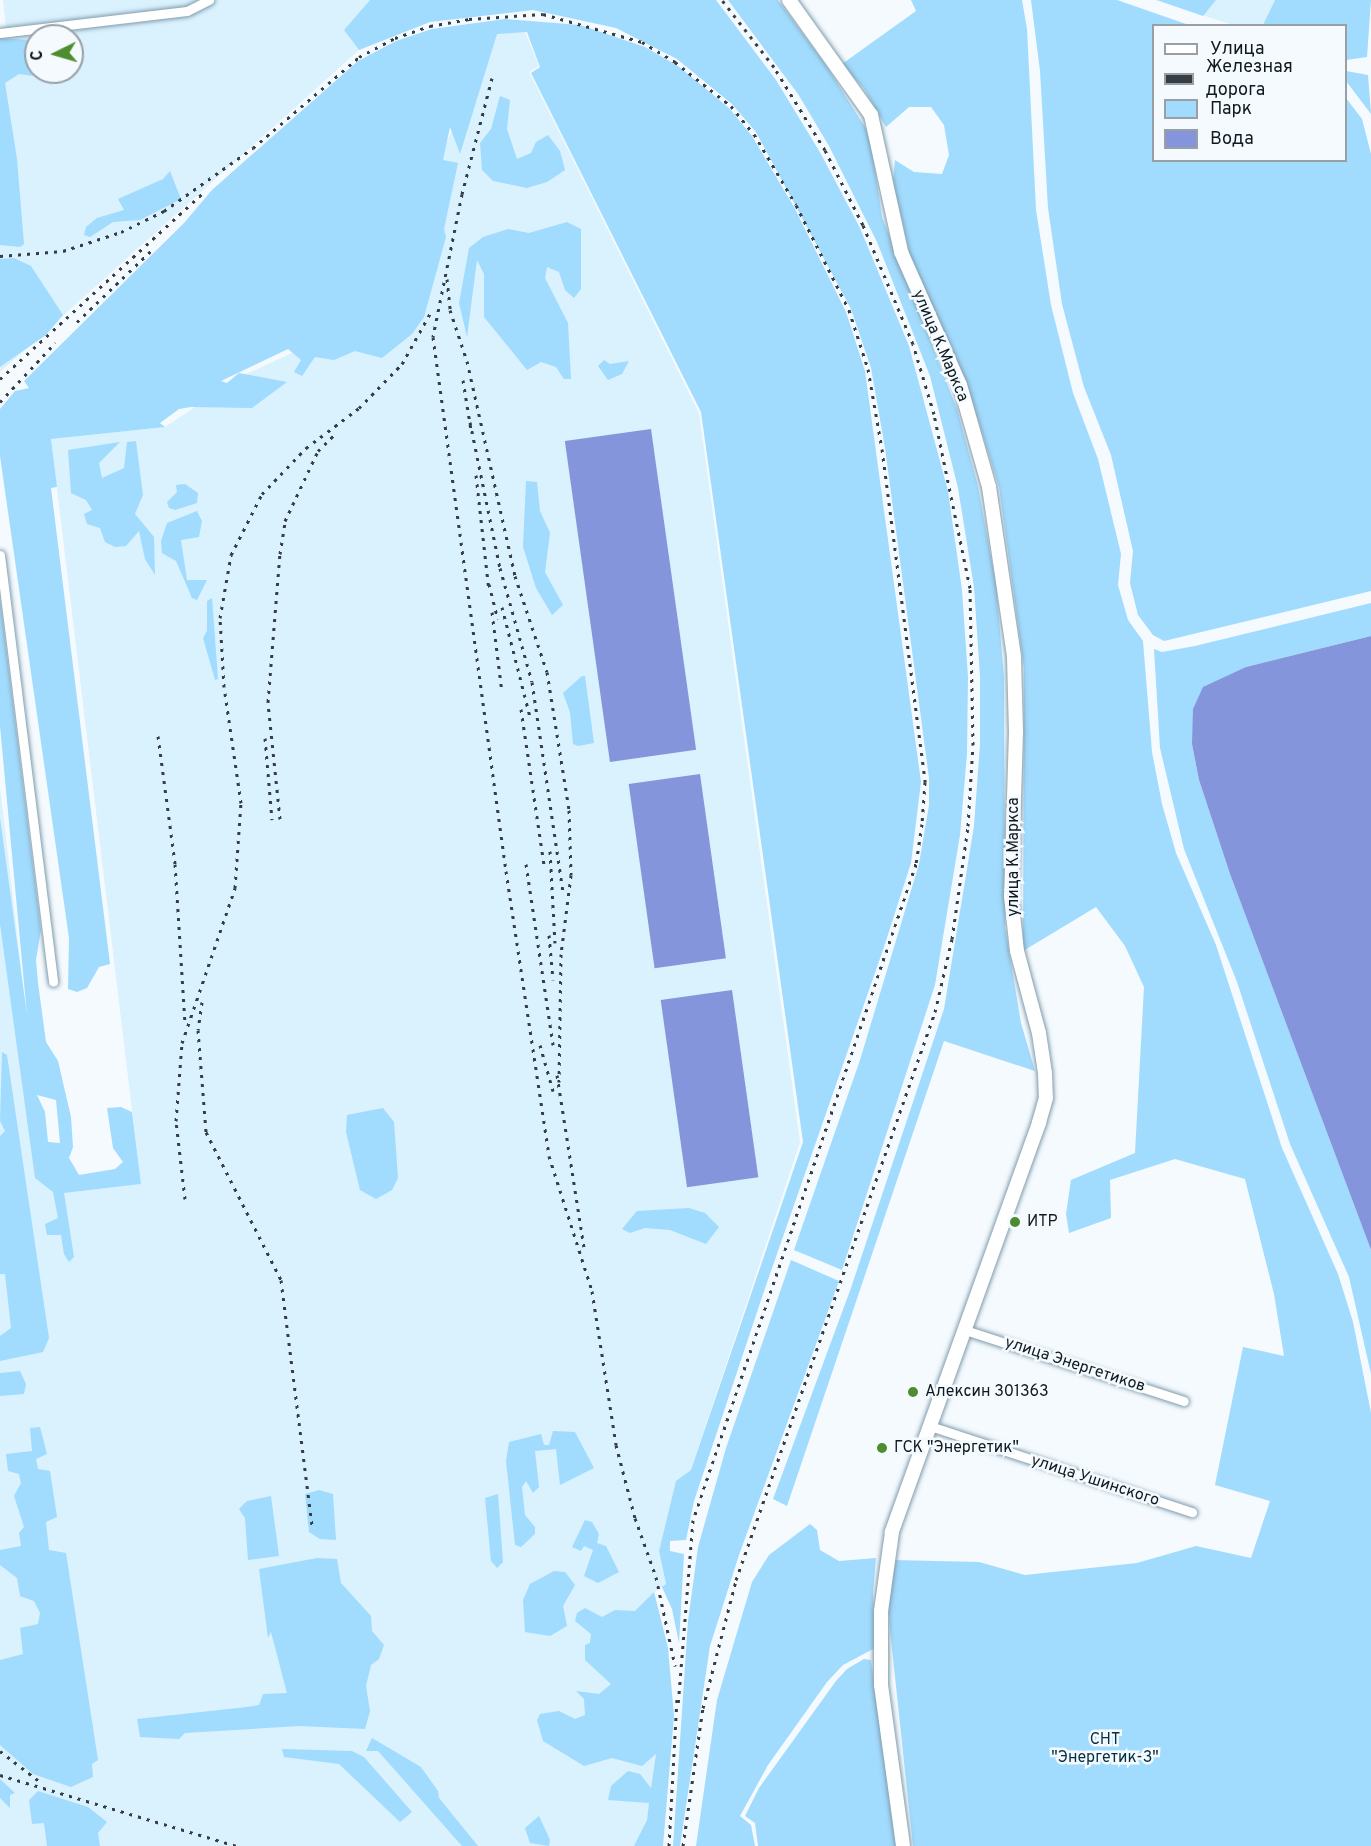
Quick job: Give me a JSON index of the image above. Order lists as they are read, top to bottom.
{
  "streets": {
    "main road": ["улица К.Маркса"],
    "street": ["улица Энергетиков", "улица Ушинского"]
  },
  "crossings": [
    ["улица К.Маркса", "улица Энергетиков"],
    ["улица К.Маркса", "улица Ушинского"]
  ],
  "parks": ["СНТ \"Энергетик-3\""],
  "places": ["ИТР", "Алексин 301363", "ГСК \"Энергетик\""],
  "legend": [
    "Улица",
    "Железная дорога",
    "Парк",
    "Вода"
  ],
  "north": "left"
}
